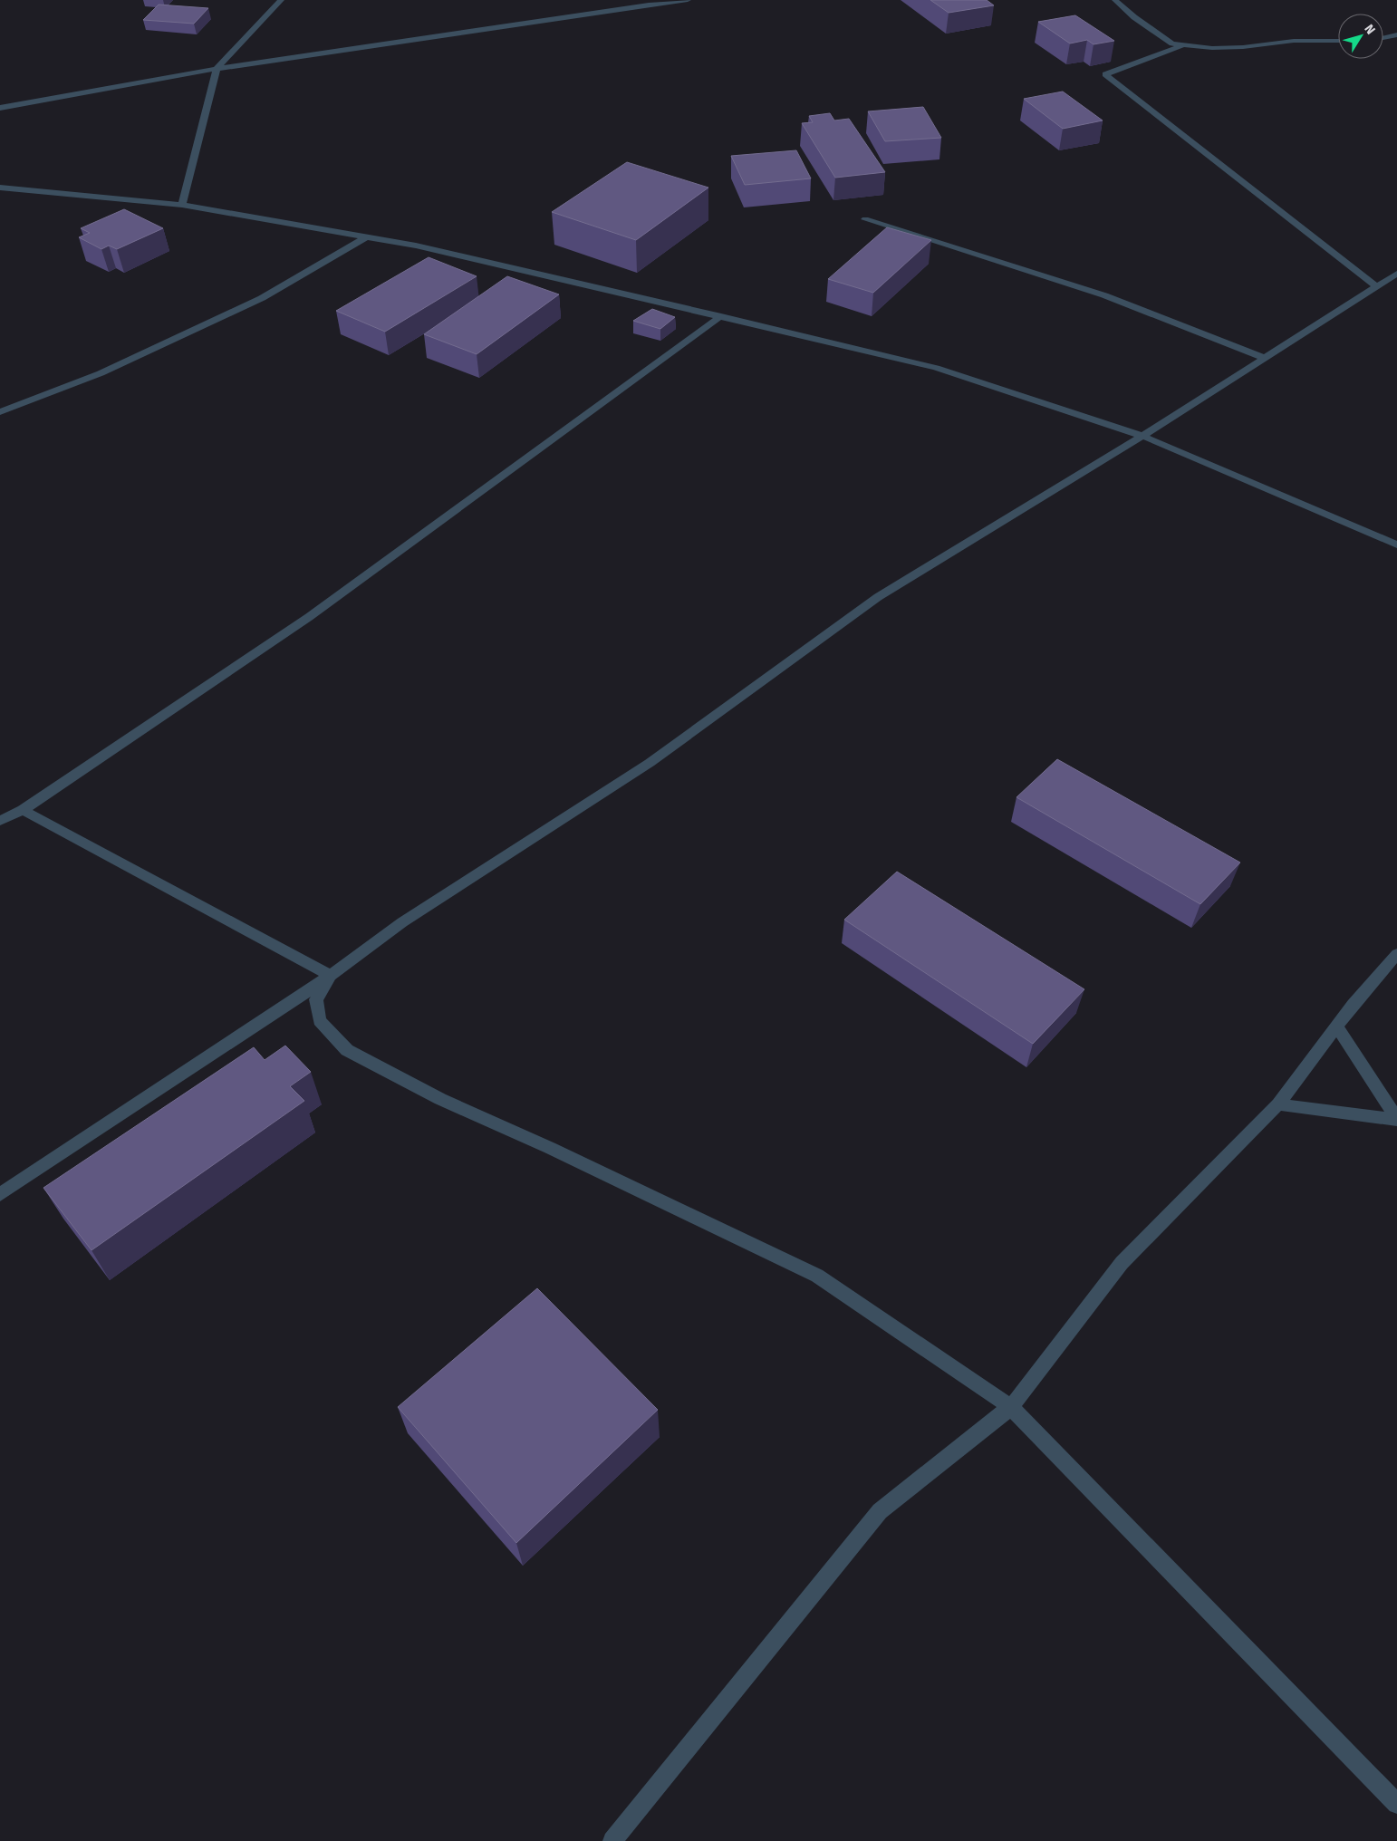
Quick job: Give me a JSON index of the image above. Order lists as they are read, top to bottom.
{
  "north": "top right"
}
